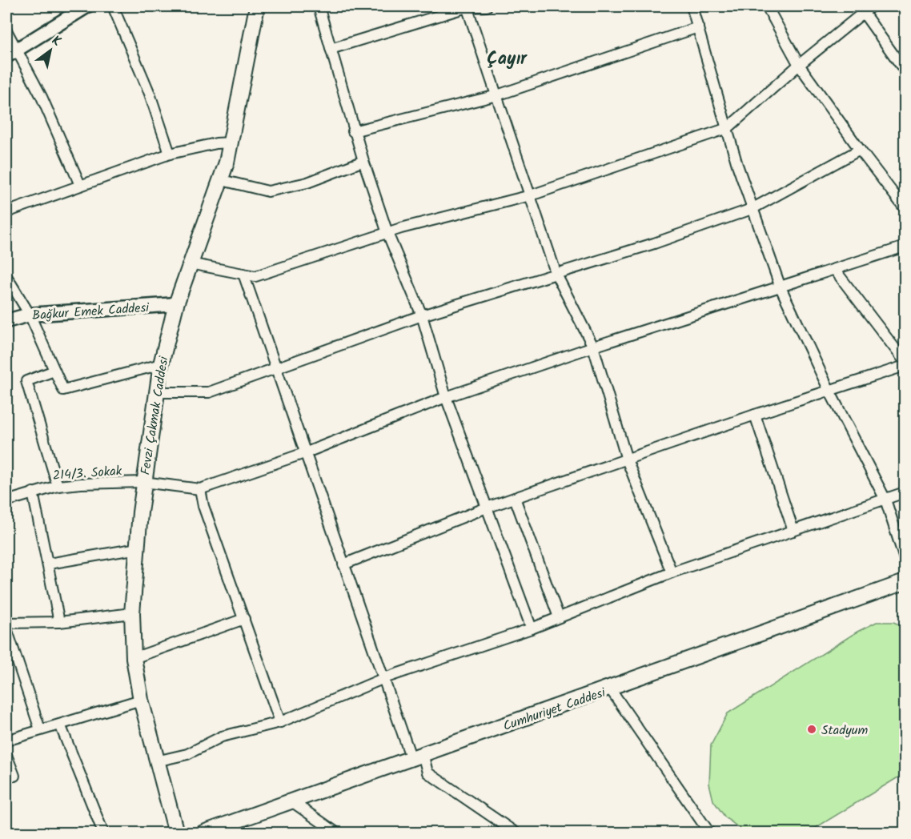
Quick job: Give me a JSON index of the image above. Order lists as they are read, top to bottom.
{
  "streets": {
    "main road": ["Fevzi Çakmak Caddesi", "Cumhuriyet Caddesi"],
    "street": ["Bağkur Emek Caddesi", "214/3. Sokak"]
  },
  "crossings": [
    ["Bağkur Emek Caddesi", "Fevzi Çakmak Caddesi"],
    ["Fevzi Çakmak Caddesi", "214/3. Sokak"]
  ],
  "districts": ["Çayır"],
  "places": ["Stadyum"],
  "north": "top right"
}
